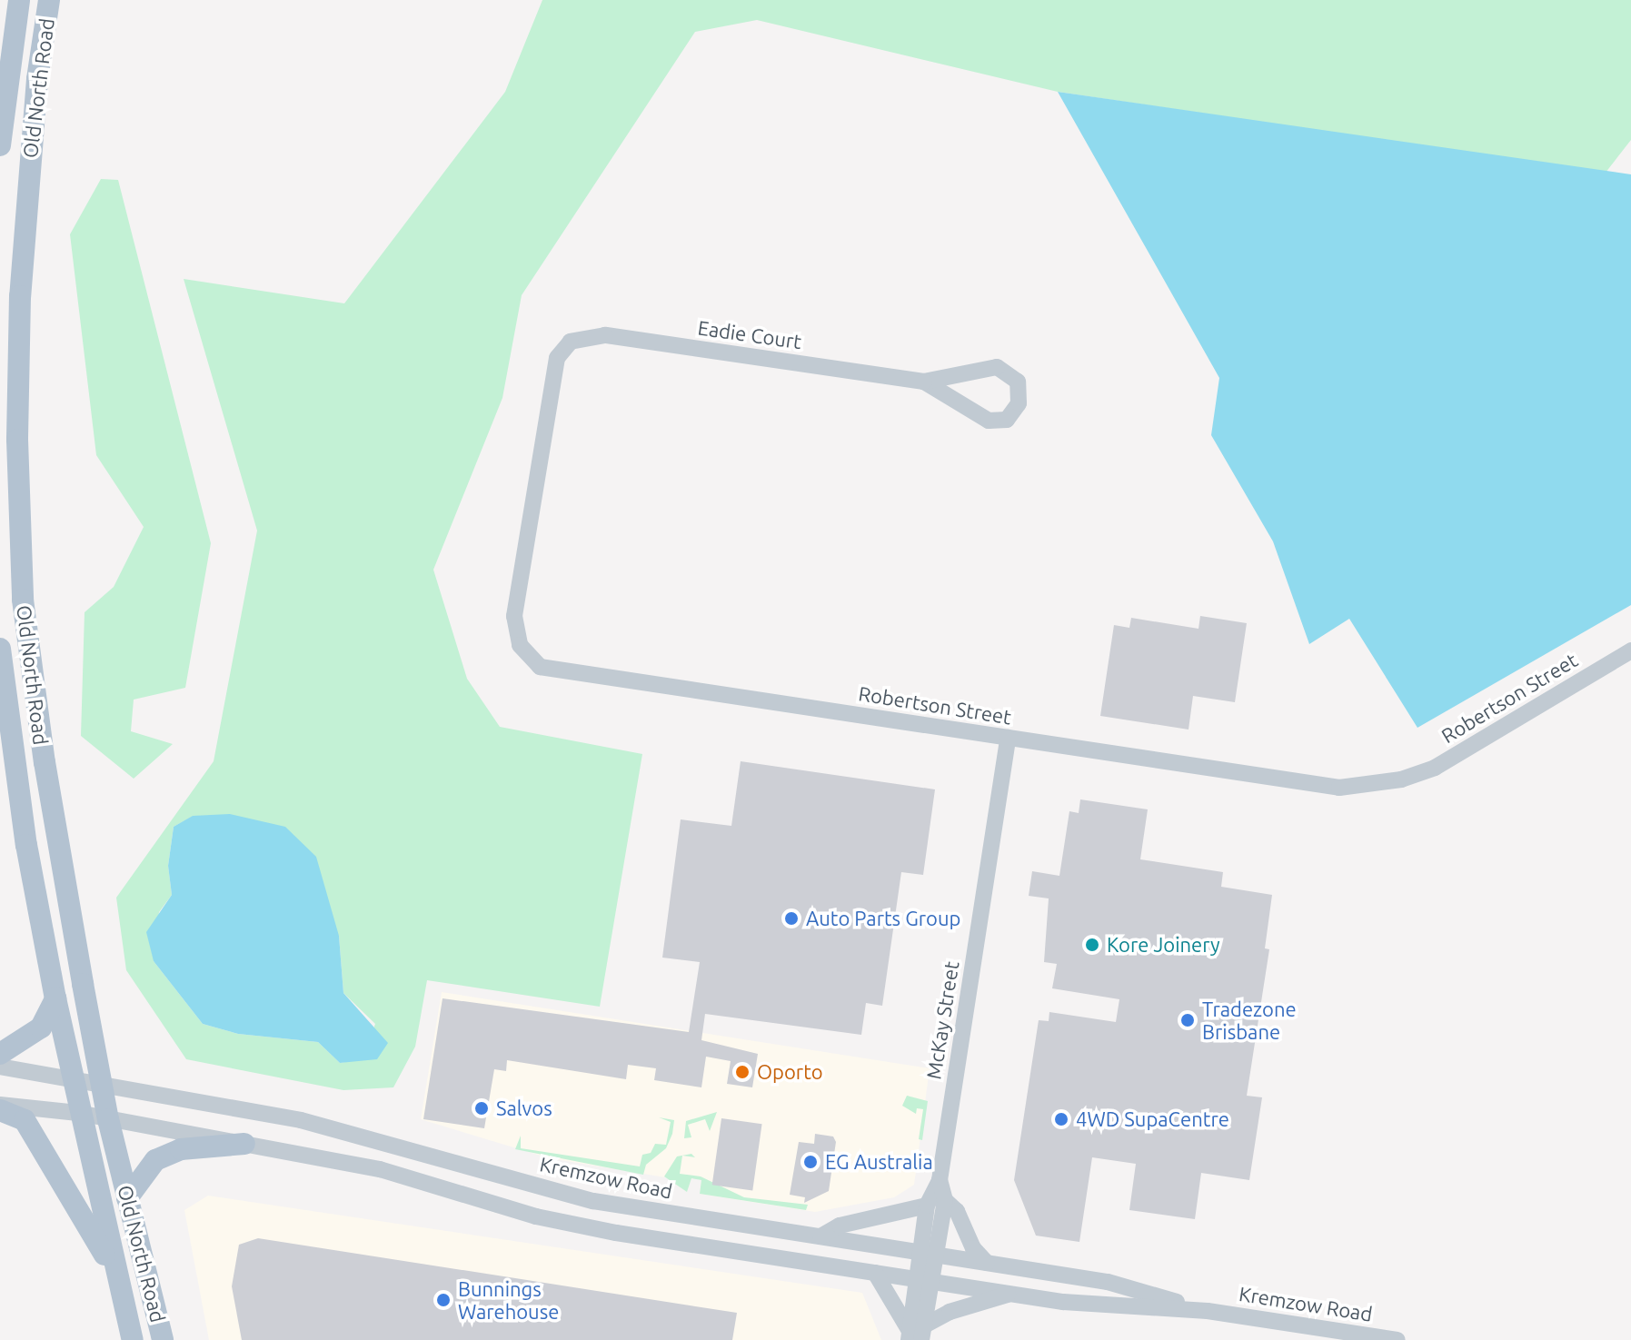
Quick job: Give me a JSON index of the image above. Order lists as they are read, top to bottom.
{
  "streets": {
    "main road": ["Old North Road"],
    "street": [
      "Eadie Court",
      "Robertson Street",
      "McKay Street",
      "Kremzow Road"
    ]
  },
  "crossings": [
    ["Old North Road", "Kremzow Road"],
    ["Eadie Court", "Robertson Street"],
    ["Robertson Street", "McKay Street"],
    ["McKay Street", "Kremzow Road"]
  ],
  "places": [
    "Auto Parts Group",
    "Kore Joinery",
    "Tradezone Brisbane",
    "Oporto",
    "Salvos",
    "4WD SupaCentre",
    "EG Australia",
    "Bunnings Warehouse"
  ]
}
